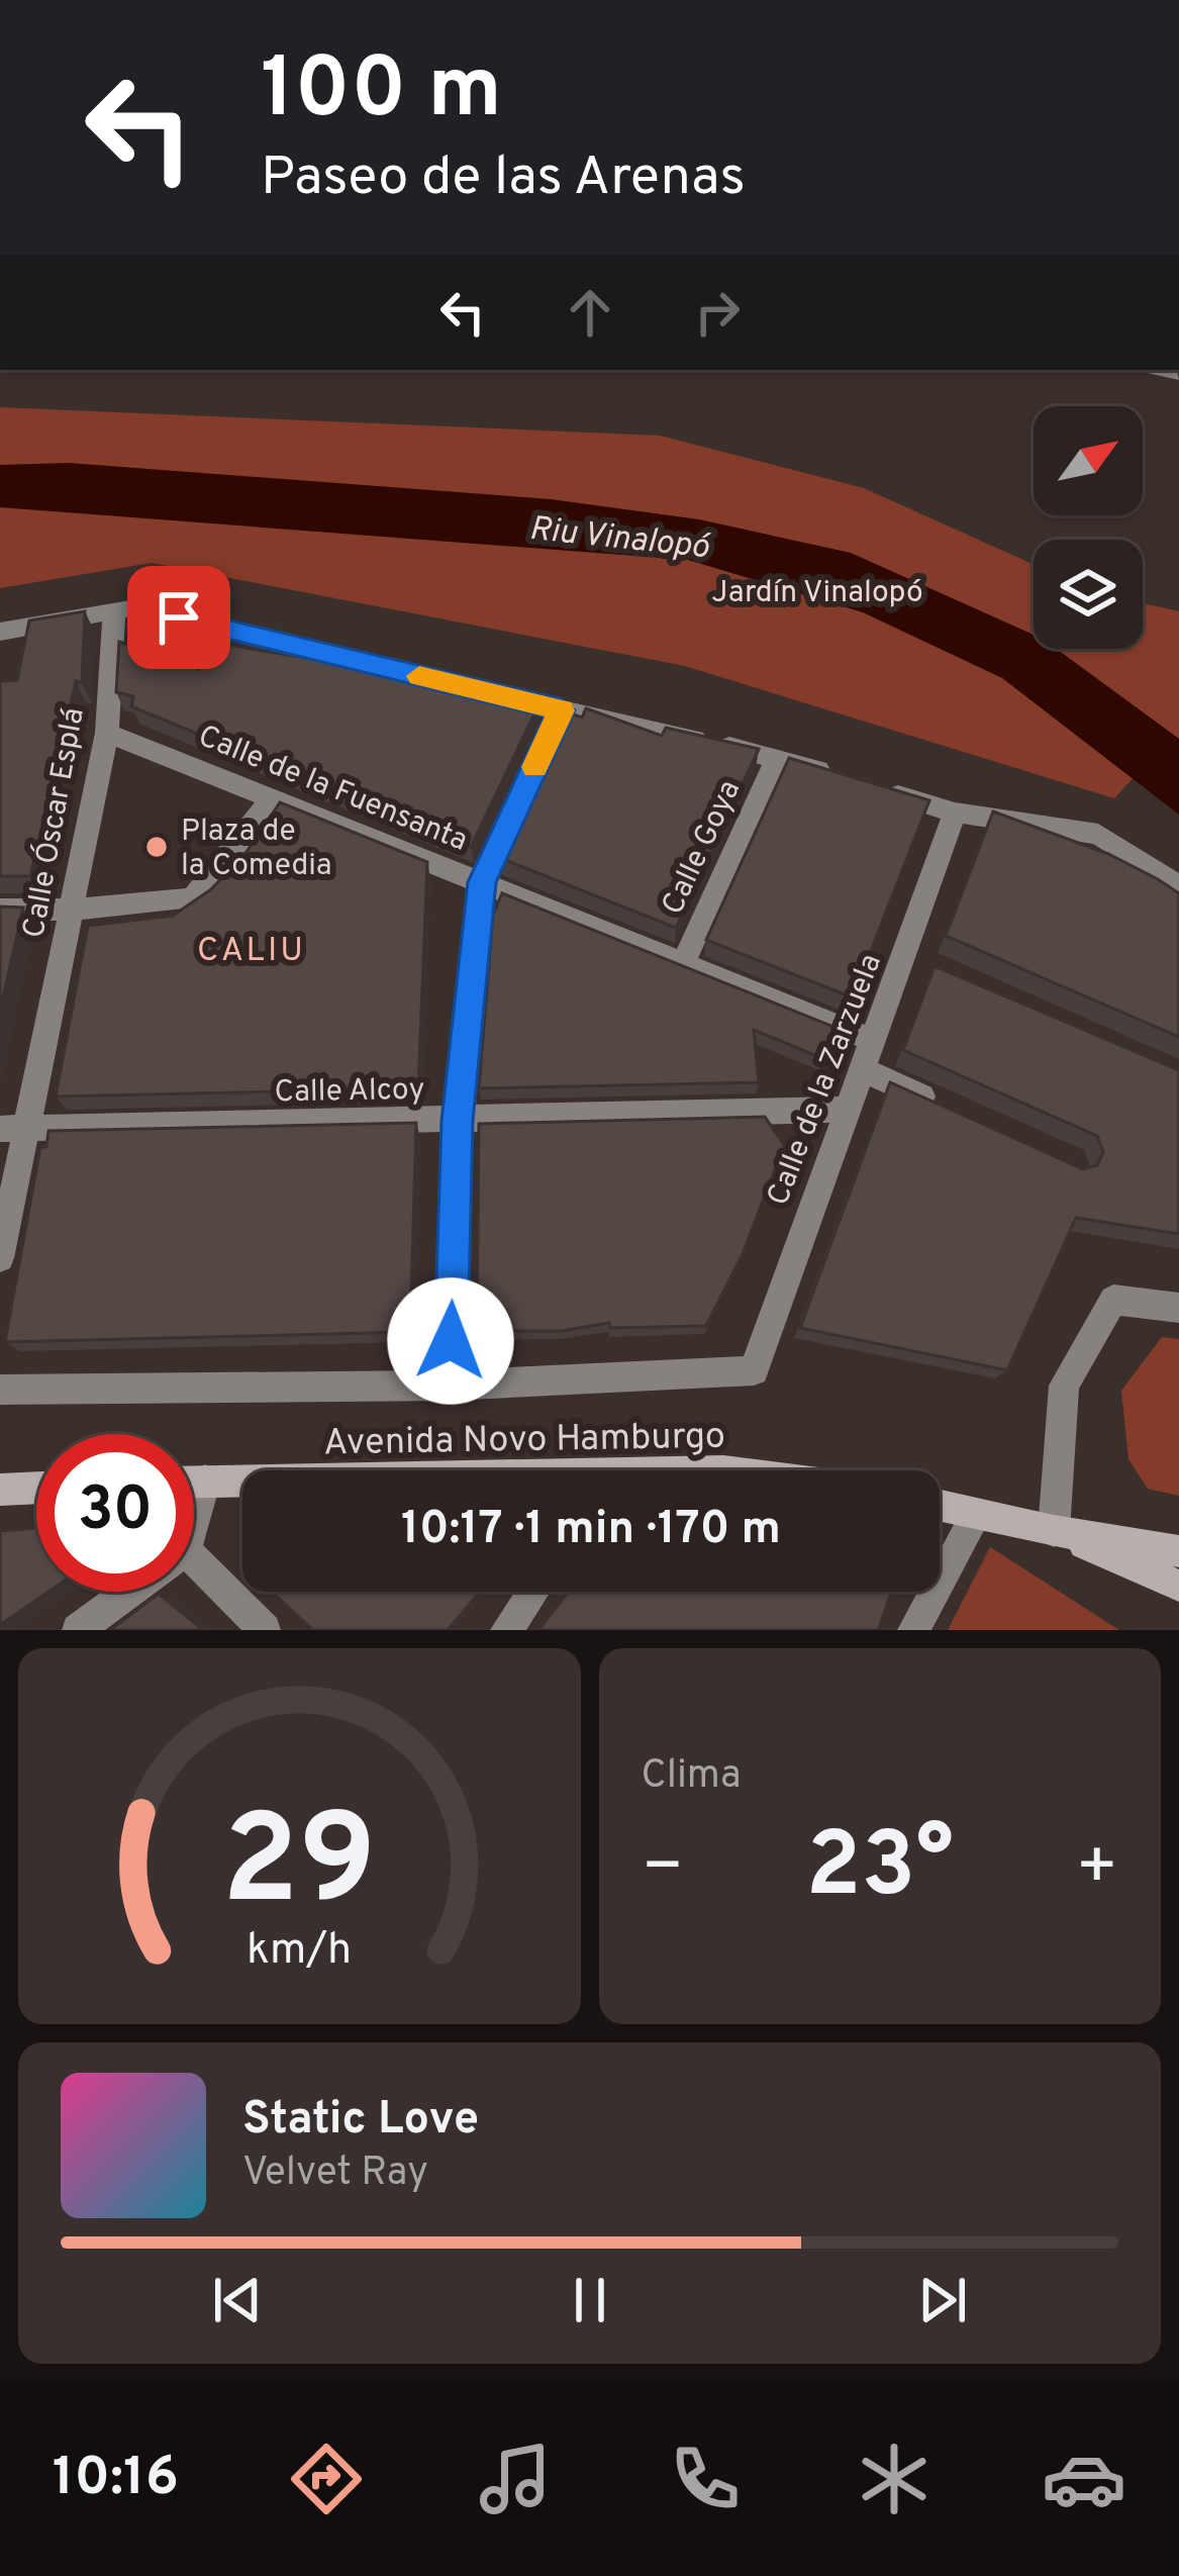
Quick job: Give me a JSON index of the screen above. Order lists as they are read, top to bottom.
{
  "streets": {
    "street": [
      "Calle de la Fuensanta",
      "Calle Óscar Esplá",
      "Calle Goya",
      "Calle de la Zarzuela",
      "Calle Alcoy",
      "Avenida Novo Hamburgo"
    ]
  },
  "crossings": [
    ["Calle de la Fuensanta", "Calle Óscar Esplá"],
    ["Calle de la Fuensanta", "Calle Goya"],
    ["Calle de la Fuensanta", "Calle de la Zarzuela"],
    ["Calle Óscar Esplá", "Calle Alcoy"],
    ["Calle de la Zarzuela", "Calle Alcoy"]
  ],
  "districts": ["CALIU"],
  "water": ["Riu Vinalopó"],
  "parks": ["Jardín Vinalopó"],
  "places": ["Plaza de la Comedia"],
  "north": "top right",
  "page": {
    "turn": ["100 m", "Paseo de las Arenas"],
    "limit": "30",
    "trip": "10:17 · 1 min · 170 m",
    "tile": "Clima",
    "heat": ["−", "23°", "+"],
    "song": ["Static Love", "Velvet Ray"],
    "tabs": "10:16",
    "gauge": ["29", "km/h"]
  }
}
